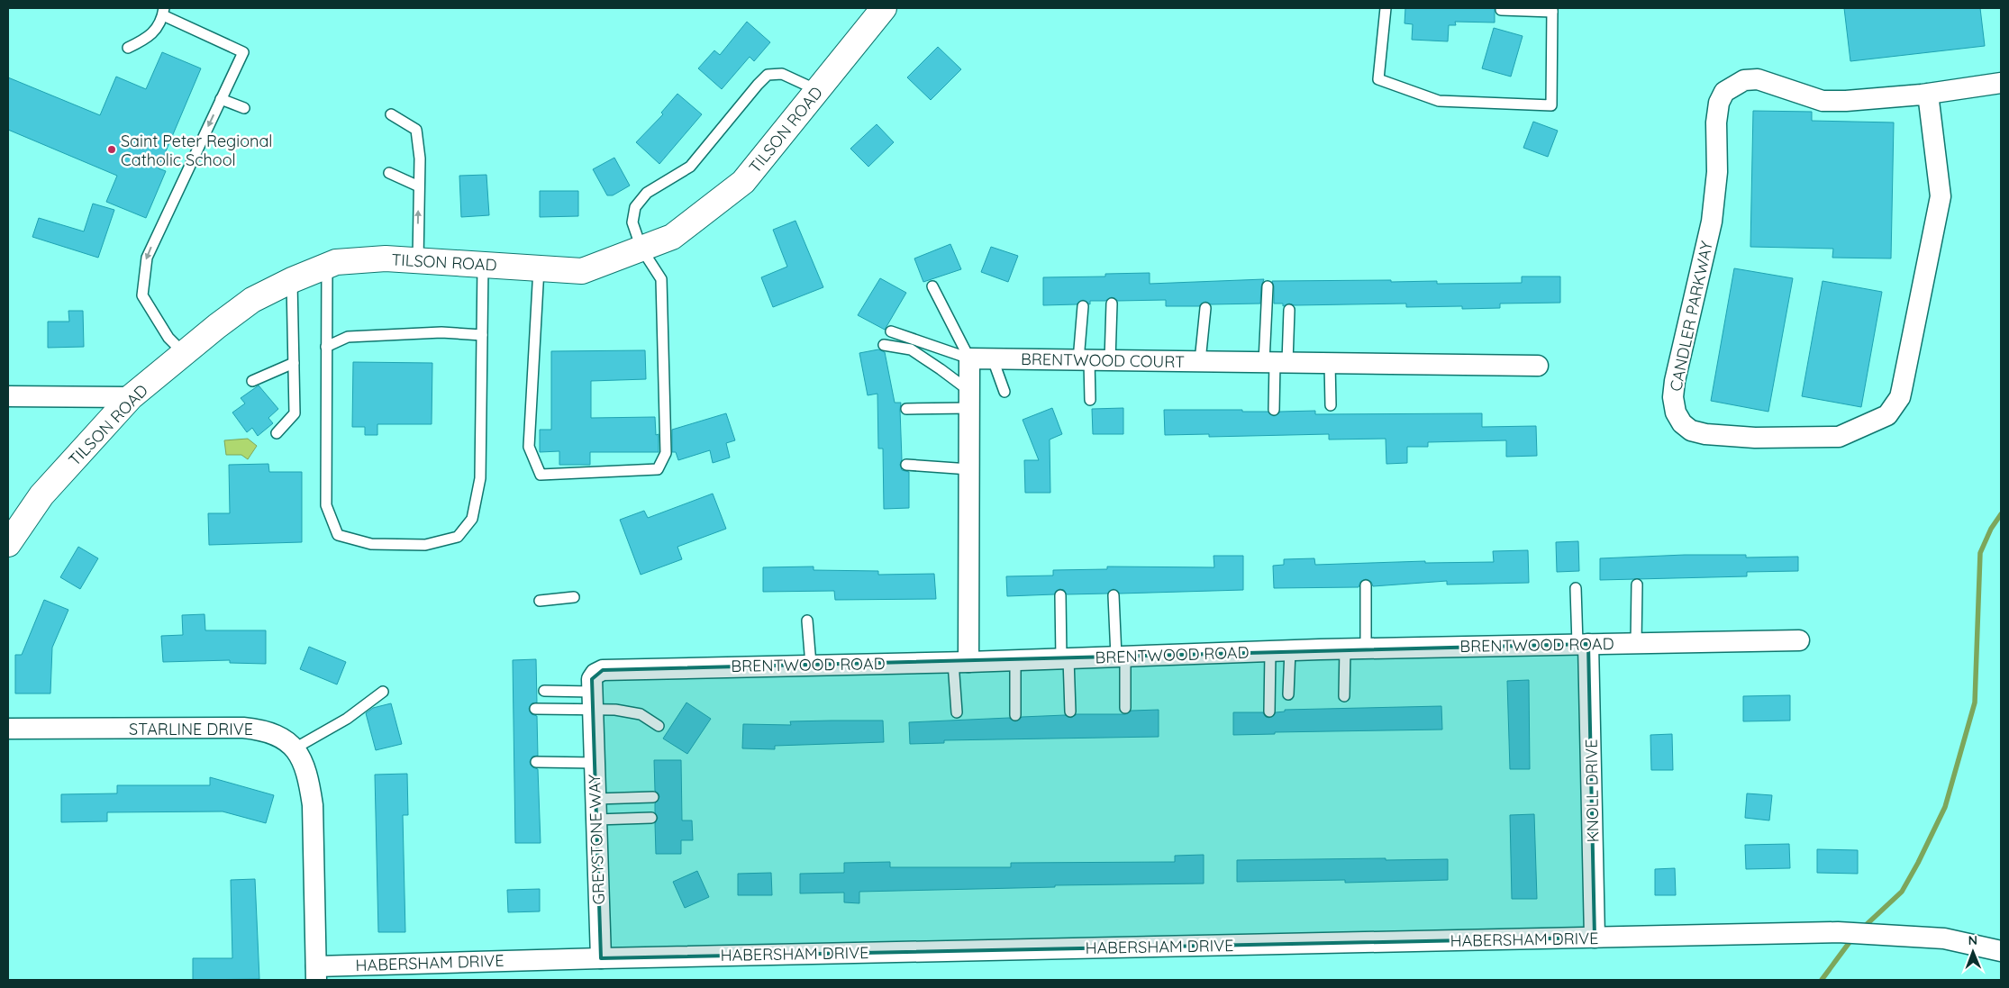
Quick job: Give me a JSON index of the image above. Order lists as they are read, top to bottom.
{
  "streets": {
    "street": [
      "TILSON ROAD",
      "CANDLER PARKWAY",
      "BRENTWOOD COURT",
      "BRENTWOOD ROAD",
      "STARLINE DRIVE",
      "KNOLL DRIVE",
      "GREYSTONE WAY",
      "HABERSHAM DRIVE"
    ]
  },
  "crossings": [
    ["BRENTWOOD ROAD", "KNOLL DRIVE"],
    ["BRENTWOOD ROAD", "GREYSTONE WAY"],
    ["STARLINE DRIVE", "HABERSHAM DRIVE"],
    ["KNOLL DRIVE", "HABERSHAM DRIVE"],
    ["GREYSTONE WAY", "HABERSHAM DRIVE"]
  ],
  "places": ["Saint Peter Regional Catholic School"],
  "north": "top"
}
